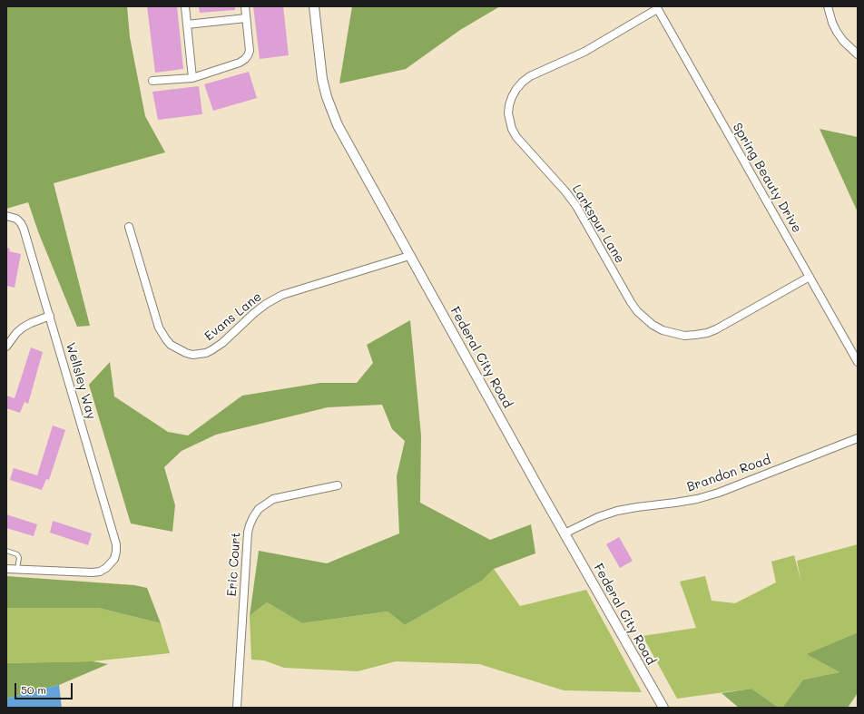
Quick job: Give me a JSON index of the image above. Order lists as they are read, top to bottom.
{
  "streets": {
    "street": [
      "Spring Beauty Drive",
      "Larkspur Lane",
      "Evans Lane",
      "Federal City Road",
      "Wellsley Way",
      "Brandon Road",
      "Eric Court"
    ]
  },
  "crossings": [
    ["Spring Beauty Drive", "Larkspur Lane"],
    ["Evans Lane", "Federal City Road"],
    ["Federal City Road", "Brandon Road"]
  ],
  "scale_bar": "50 m"
}
